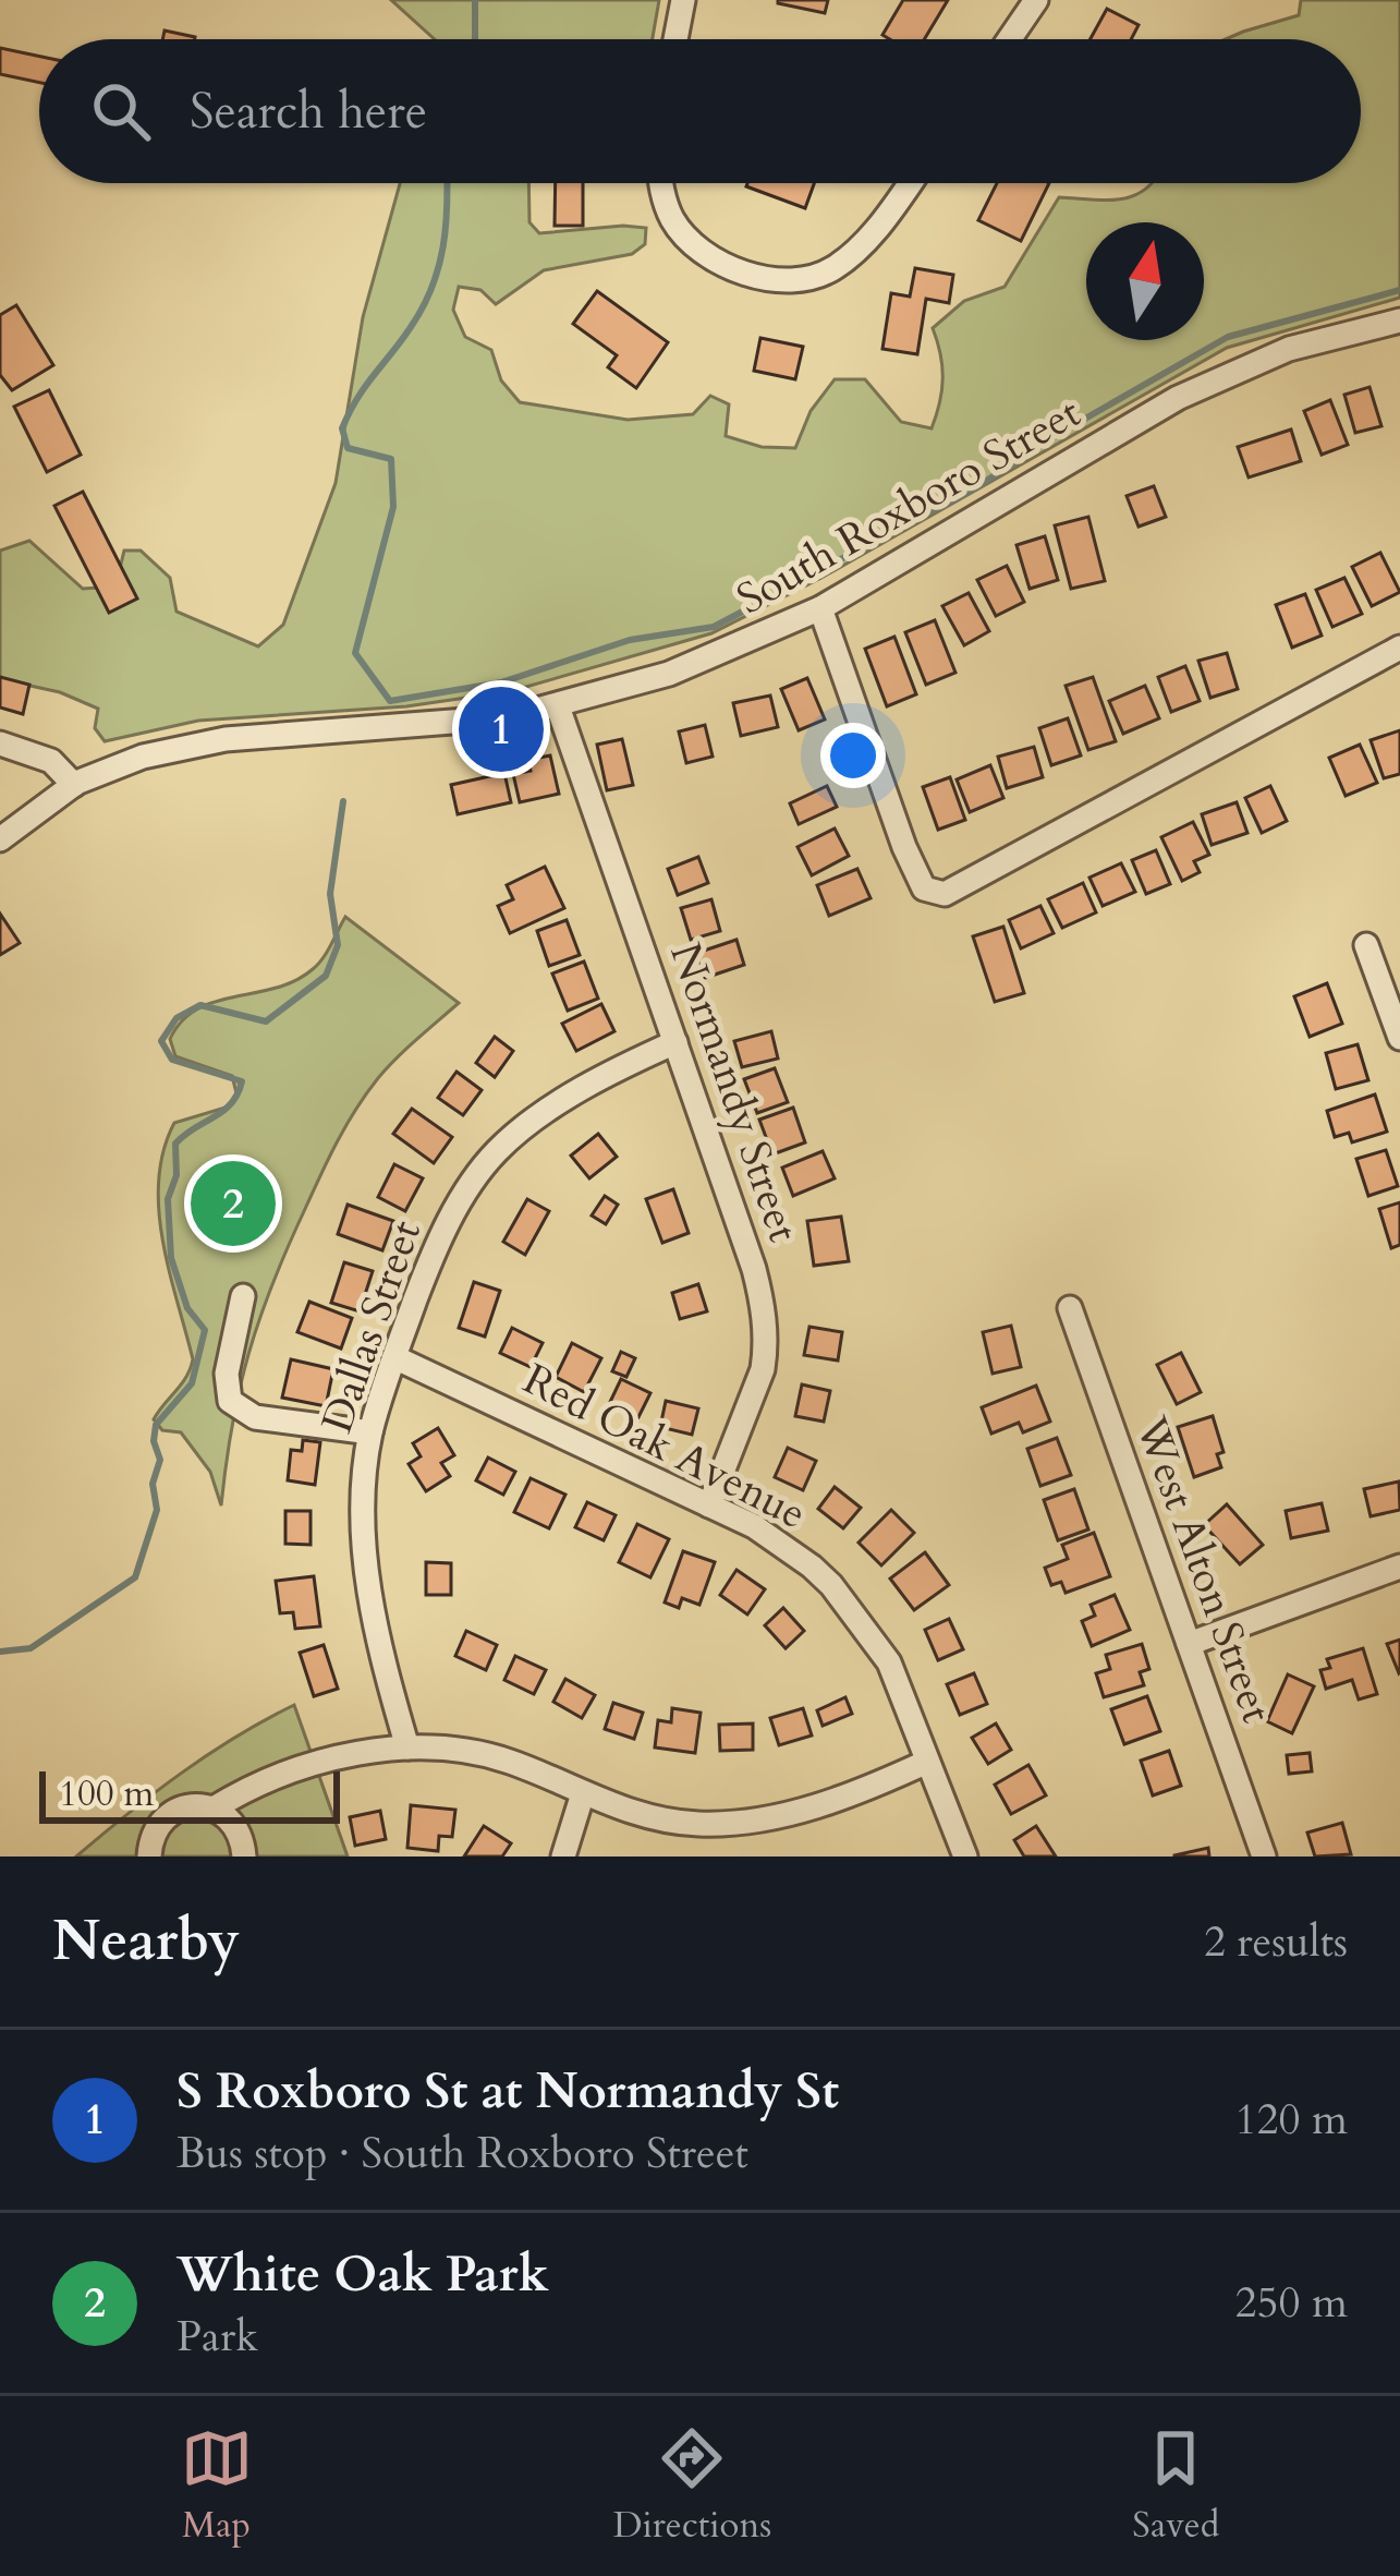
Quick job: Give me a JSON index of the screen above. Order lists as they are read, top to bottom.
{
  "streets": {
    "street": [
      "South Roxboro Street",
      "Normandy Street",
      "Dallas Street",
      "Red Oak Avenue",
      "West Alton Street"
    ]
  },
  "crossings": [
    ["South Roxboro Street", "Normandy Street"],
    ["Normandy Street", "Dallas Street"],
    ["Normandy Street", "Red Oak Avenue"],
    ["Dallas Street", "Red Oak Avenue"]
  ],
  "scale_bar": "100 m",
  "north": "top",
  "page": {
    "search": "Search here",
    "pins": ["1", "2"],
    "scale": "100 m",
    "heading": ["Nearby", "2 results"],
    "list": [
      {
        "mark": "1",
        "name": "S Roxboro St at Normandy St",
        "note": "Bus stop · South Roxboro Street",
        "value": "120 m"
      },
      {
        "mark": "2",
        "name": "White Oak Park",
        "note": "Park",
        "value": "250 m"
      }
    ],
    "nav": ["Map", "Directions", "Saved"]
  }
}
